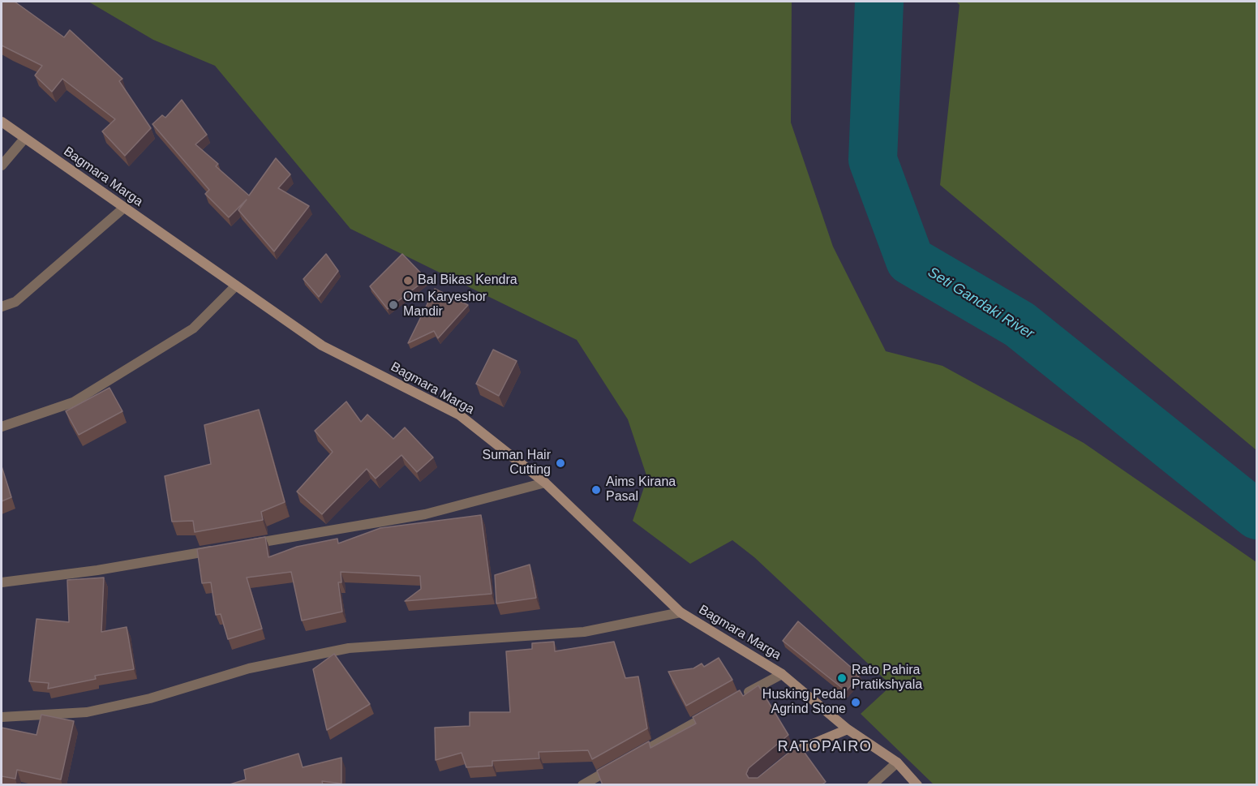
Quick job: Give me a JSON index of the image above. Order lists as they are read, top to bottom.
{
  "streets": {
    "main road": ["Bagmara Marga"]
  },
  "districts": ["RATOPAIRO"],
  "water": ["Seti Gandaki River"],
  "places": [
    "Bal Bikas Kendra",
    "Om Karyeshor Mandir",
    "Suman Hair Cutting",
    "Aims Kirana Pasal",
    "Rato Pahira Pratikshyala",
    "Husking Pedal Agrind Stone"
  ]
}
